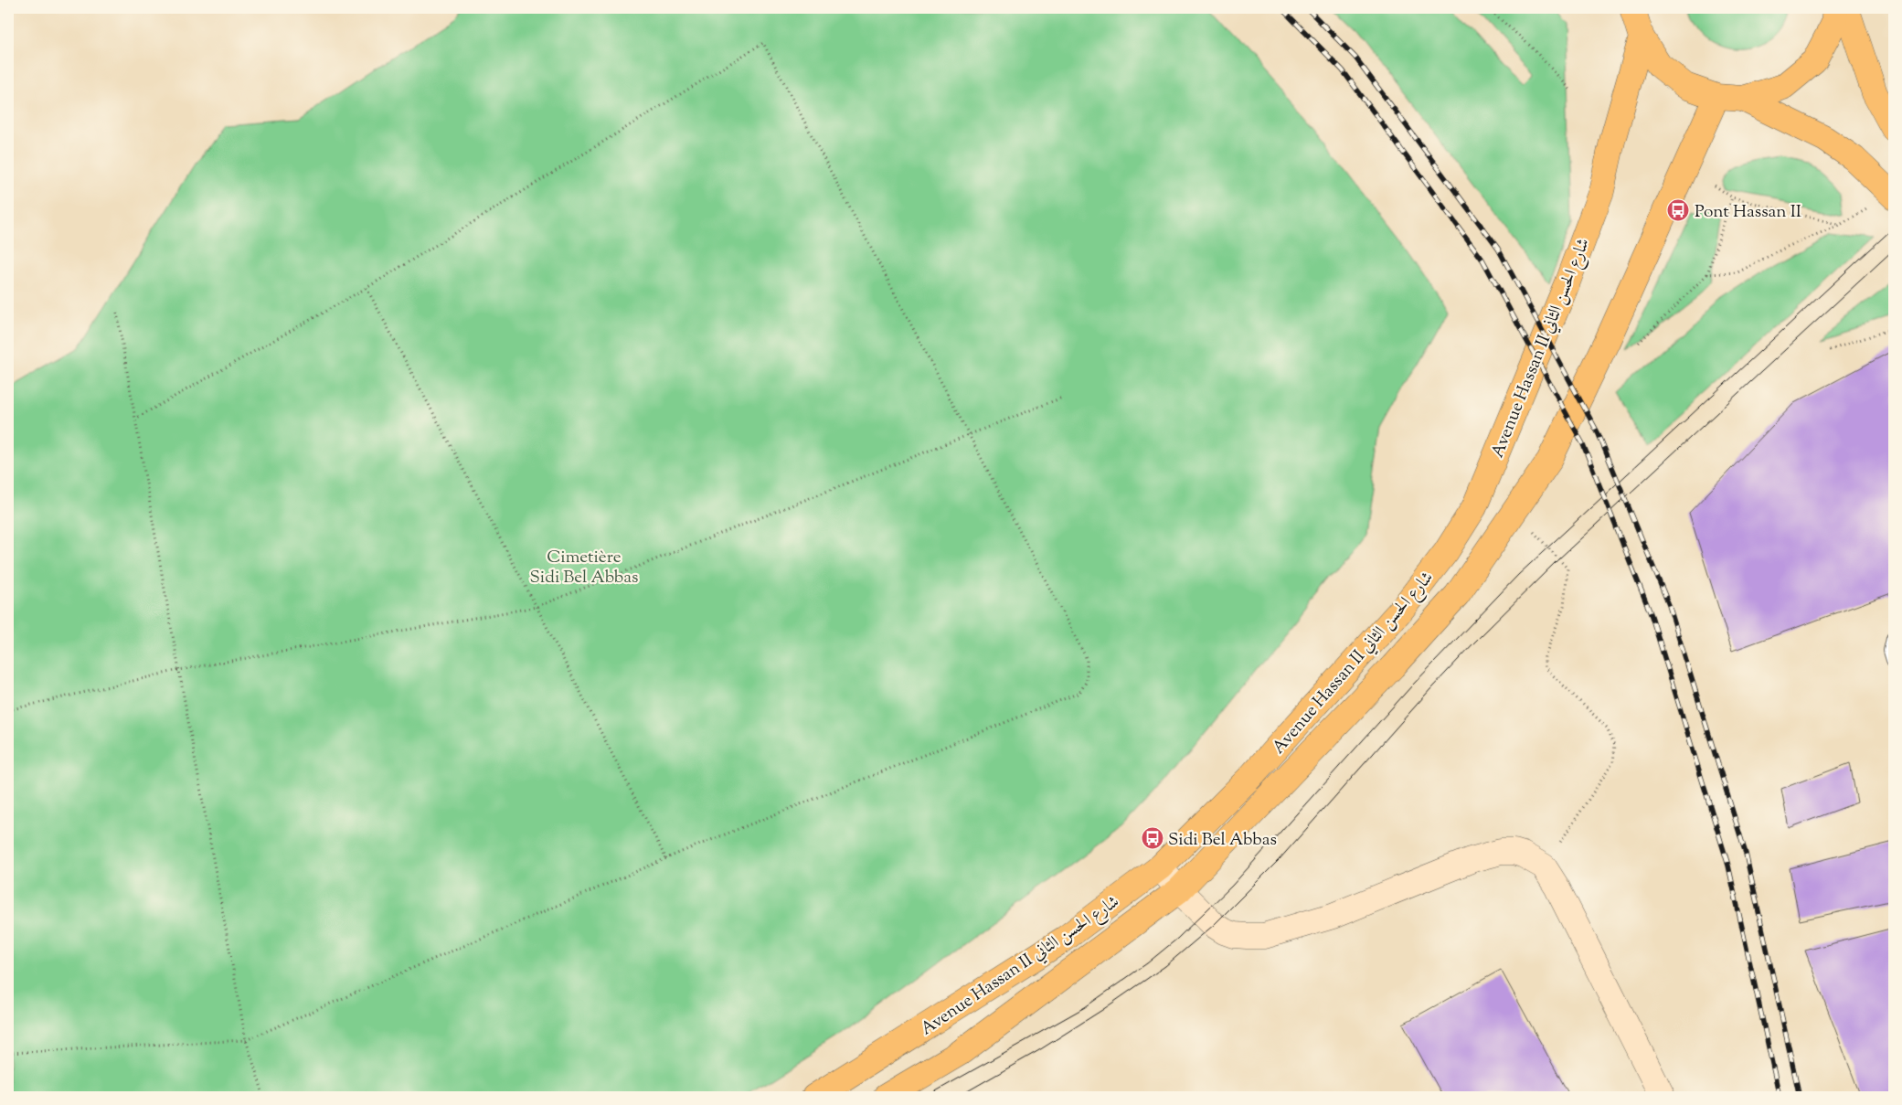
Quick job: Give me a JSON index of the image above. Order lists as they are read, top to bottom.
{
  "streets": {
    "main road": ["Avenue Hassan II شارع الحسن الثاني"]
  },
  "parks": ["Cimetière Sidi Bel Abbas"],
  "places": {
    "bus stop": ["Pont Hassan II", "Sidi Bel Abbas"]
  }
}
